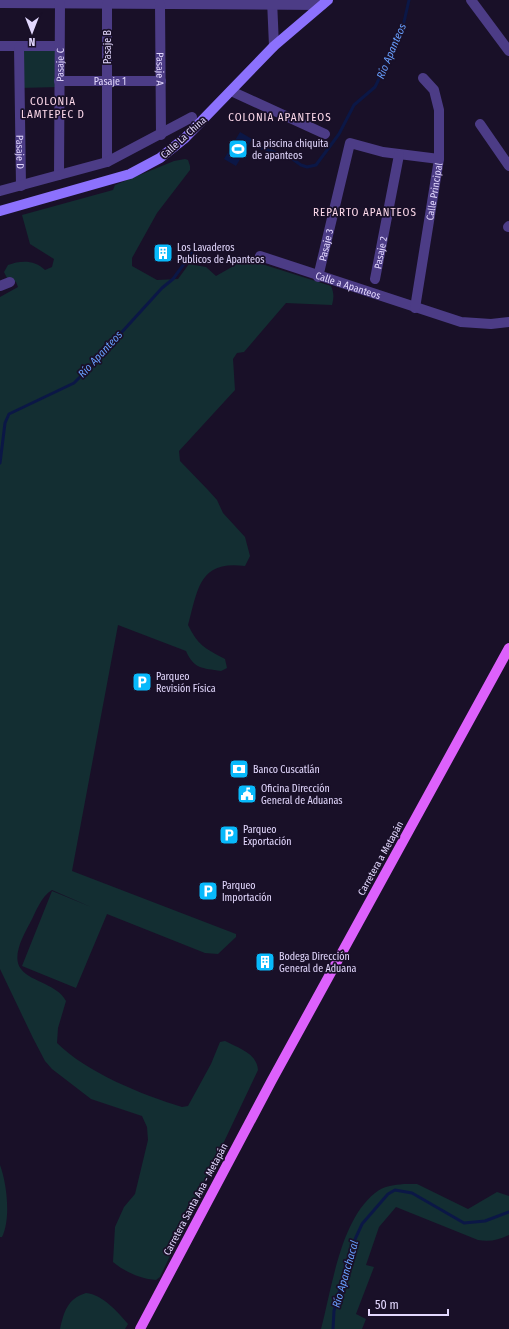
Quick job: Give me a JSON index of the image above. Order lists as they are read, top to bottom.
{
  "streets": {
    "main road": ["Calle La China", "Carretera a Metapán", "Carretera Santa Ana - Metapán"],
    "street": [
      "Pasaje B",
      "Pasaje C",
      "Pasaje A",
      "Pasaje 1",
      "Pasaje D",
      "Calle Principal",
      "Pasaje 3",
      "Pasaje 2",
      "Calle a Apanteos"
    ]
  },
  "crossings": [
    ["Pasaje B", "Pasaje 1"],
    ["Pasaje C", "Pasaje 1"],
    ["Pasaje A", "Pasaje 1"],
    ["Calle Principal", "Calle a Apanteos"],
    ["Pasaje 3", "Pasaje 2"],
    ["Pasaje 3", "Calle a Apanteos"],
    ["Carretera a Metapán", "Carretera Santa Ana - Metapán"]
  ],
  "districts": ["COLONIA LAMTEPEC D", "COLONIA APANTEOS", "REPARTO APANTEOS"],
  "water": ["Río Apanteos", "Río Apanchacal"],
  "places": {
    "sports": ["La piscina chiquita de apanteos"],
    "building": ["Los Lavaderos Publicos de Apanteos", "Bodega Dirección General de Aduana"],
    "parking": ["Parqueo Revisión Física", "Parqueo Exportación", "Parqueo Importación"],
    "bank": ["Banco Cuscatlán"],
    "public building": ["Oficina Dirección General de Aduanas"]
  },
  "scale_bar": "50 m",
  "north": "bottom"
}
